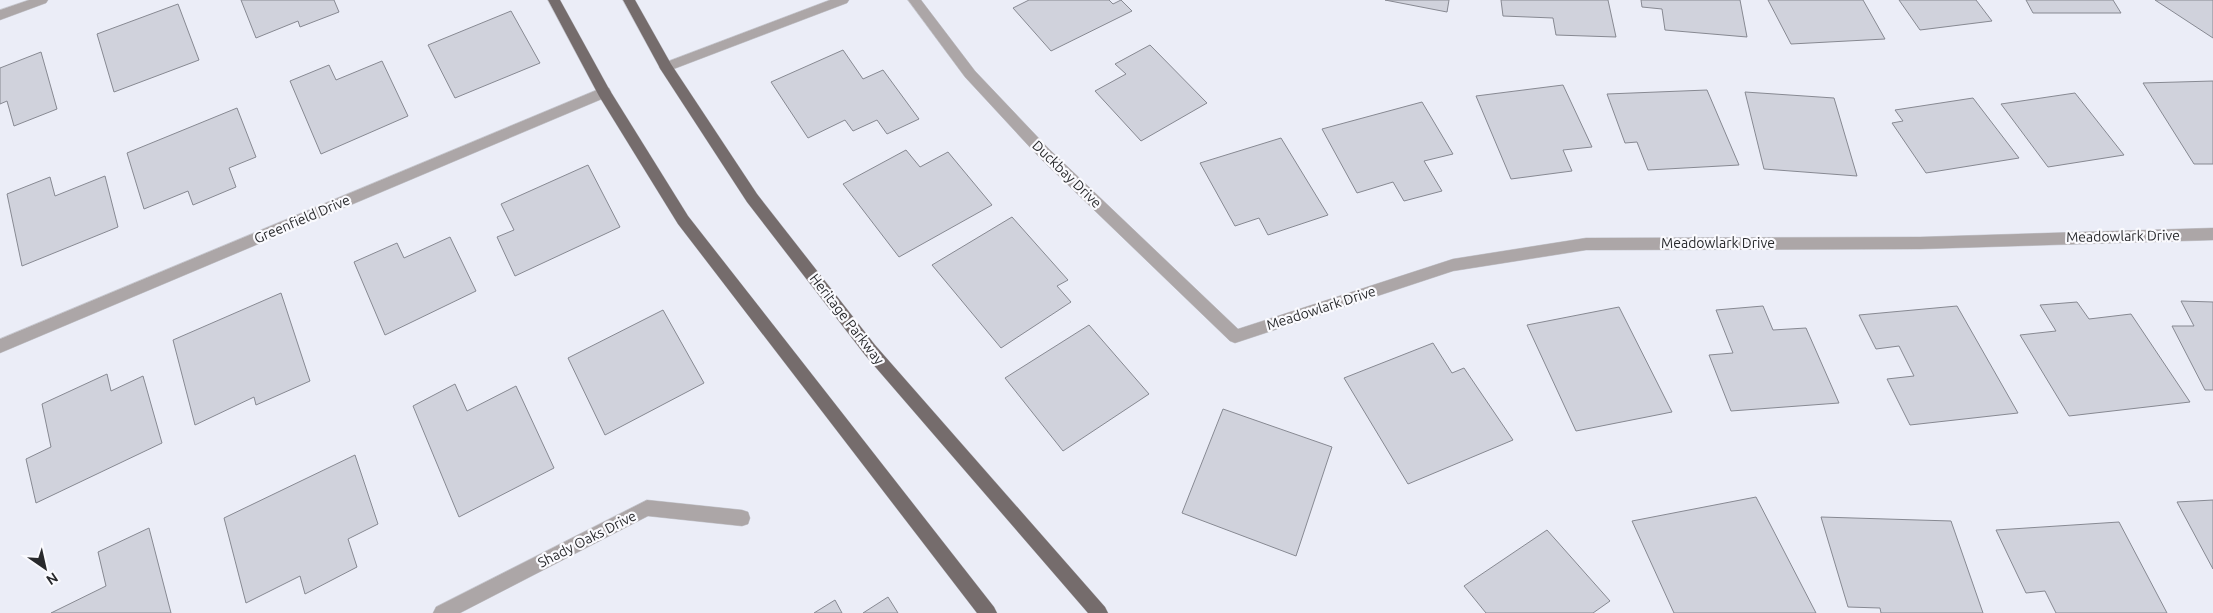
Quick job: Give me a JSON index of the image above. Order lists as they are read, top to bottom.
{
  "streets": {
    "main road": ["Heritage Parkway"],
    "street": [
      "Duckbay Drive",
      "Greenfield Drive",
      "Meadowlark Drive",
      "Shady Oaks Drive"
    ]
  },
  "crossings": [
    ["Duckbay Drive", "Meadowlark Drive"]
  ],
  "north": "bottom right"
}
